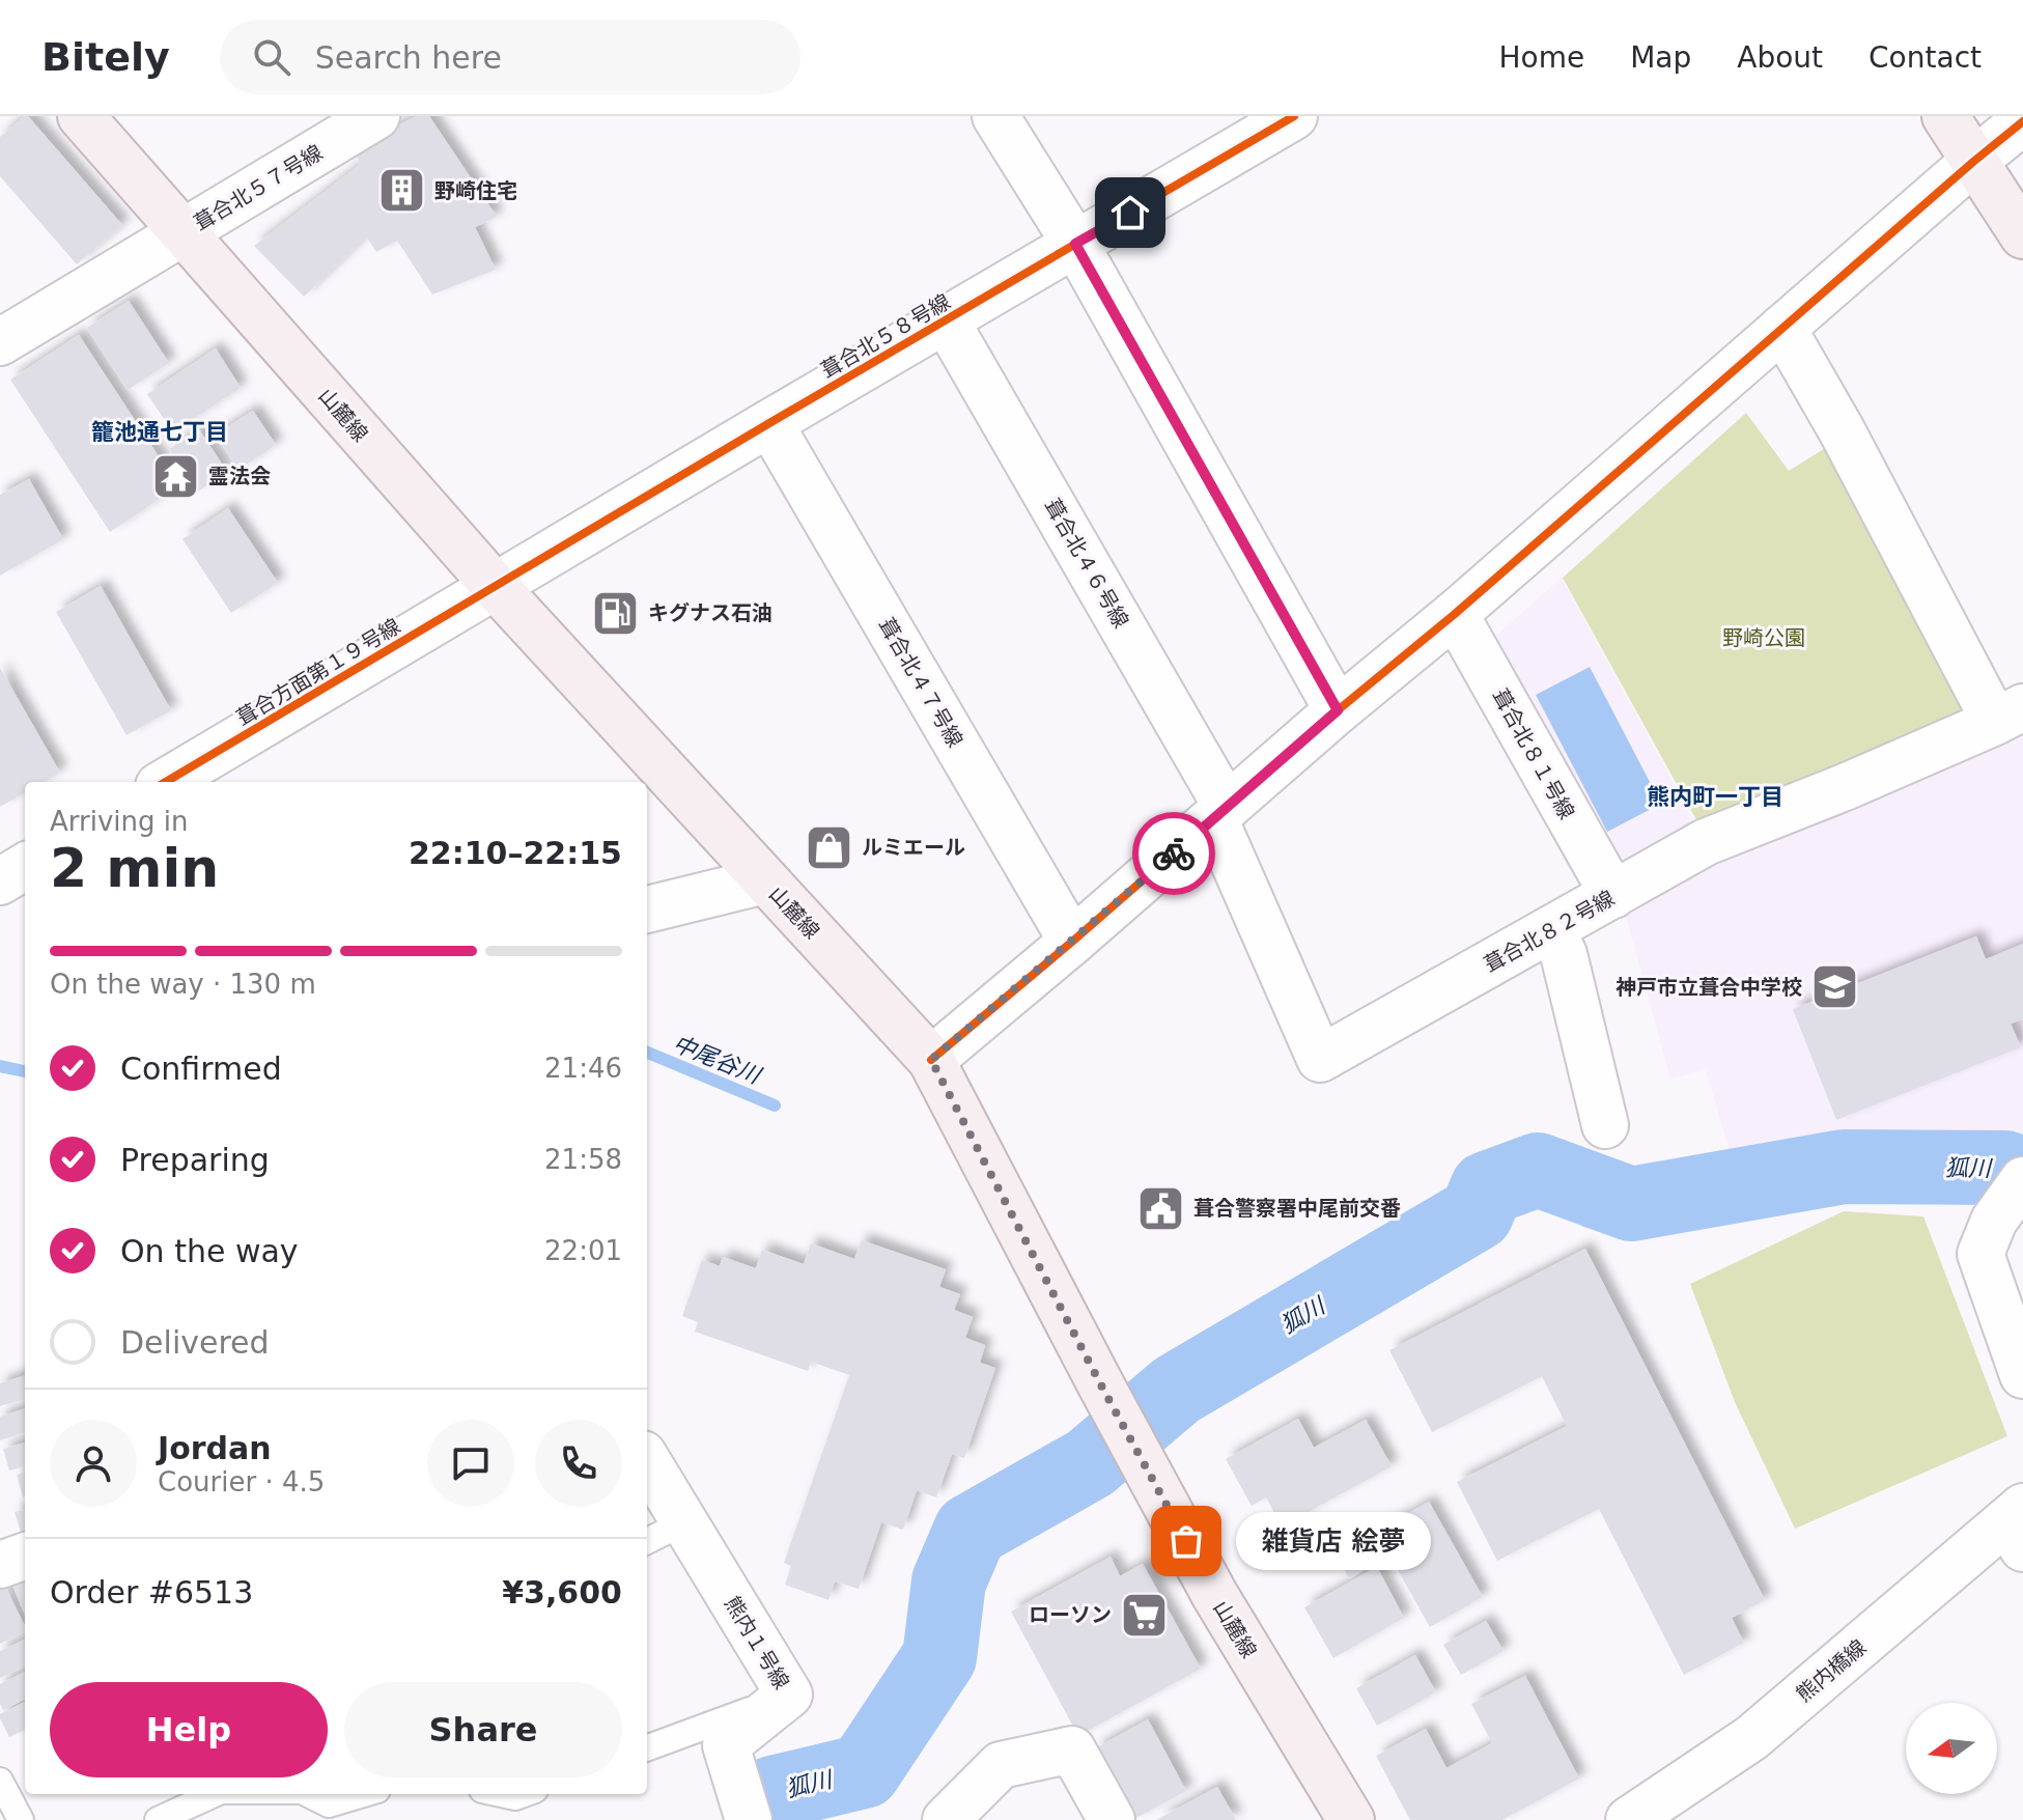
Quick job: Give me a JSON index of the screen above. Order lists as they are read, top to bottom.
{
  "streets": {
    "main road": ["山麓線"],
    "street": [
      "葺合北５７号線",
      "葺合北５８号線",
      "葺合北４６号線",
      "葺合方面第１９号線",
      "葺合北４７号線",
      "葺合北８１号線",
      "葺合北８２号線",
      "熊内１号線",
      "熊内橋線"
    ]
  },
  "crossings": [
    ["葺合北５７号線", "山麓線"],
    ["葺合北５８号線", "山麓線"],
    ["葺合北５８号線", "葺合北４６号線"],
    ["葺合北５８号線", "葺合方面第１９号線"],
    ["葺合北５８号線", "葺合北４７号線"],
    ["山麓線", "葺合方面第１９号線"],
    ["葺合北４６号線", "葺合北８２号線"],
    ["葺合北８１号線", "葺合北８２号線"]
  ],
  "districts": ["籠池通七丁目", "熊内町一丁目"],
  "water": ["中尾谷川", "狐川"],
  "parks": ["野崎公園"],
  "places": {
    "building": ["野崎住宅"],
    "temple": ["霊法会"],
    "fuel station": ["キグナス石油"],
    "shop": ["ルミエール"],
    "school or university": ["神戸市立葺合中学校"],
    "public building": ["葺合警察署中尾前交番"],
    "other": ["雑貨店 絵夢"],
    "supermarket": ["ローソン"]
  },
  "north": "left",
  "page": {
    "header": "Bitely",
    "search": "Search here",
    "nav": [
      "Home",
      "Map",
      "About",
      "Contact"
    ],
    "heading": ["2 min", "Arriving in", "22:10–22:15"],
    "panel": [
      "Jordan",
      "Courier · 4.5",
      "Order #6513",
      "¥3,600"
    ],
    "bar": "On the way · 130 m",
    "list": [
      ["Confirmed", "21:46"],
      ["Preparing", "21:58"],
      ["On the way", "22:01"],
      "Delivered"
    ],
    "bubble": "雑貨店 絵夢",
    "buttons": ["Help", "Share"]
  }
}
